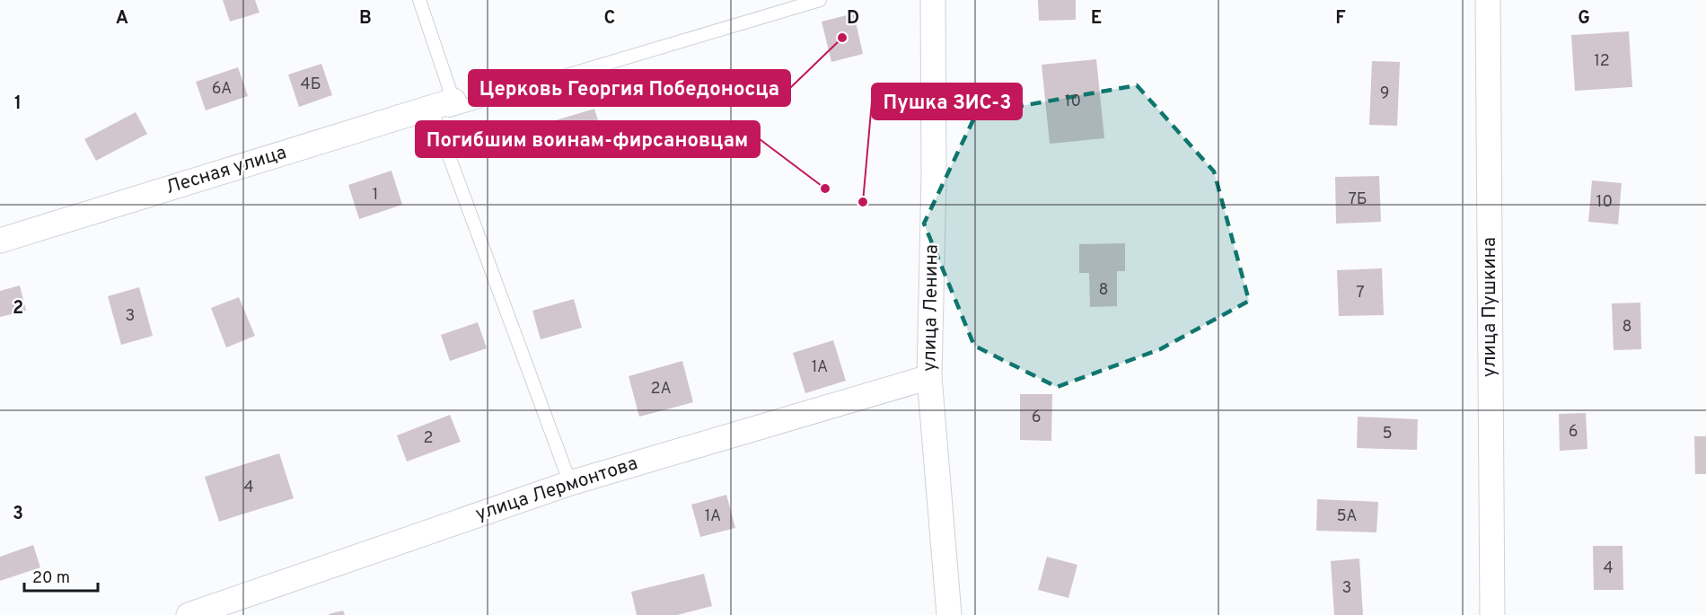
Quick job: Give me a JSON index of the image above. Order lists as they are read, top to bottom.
{
  "streets": {
    "street": [
      "Лесная улица",
      "улица Пушкина",
      "улица Ленина",
      "улица Лермонтова"
    ]
  },
  "crossings": [
    ["улица Ленина", "улица Лермонтова"]
  ],
  "places": ["Церковь Георгия Победоносца", "Погибшим воинам-фирсановцам", "Пушка ЗИС-3"],
  "house_numbers": [
    "12",
    "4Б",
    "6А",
    "9",
    "10",
    "1",
    "7Б",
    "10",
    "8",
    "7",
    "3",
    "8",
    "1А",
    "2А",
    "6",
    "6",
    "5",
    "2",
    "4",
    "1А",
    "5А",
    "4",
    "3"
  ],
  "scale_bar": "20 m",
  "grid": {
    "columns": [
      "A",
      "B",
      "C",
      "D",
      "E",
      "F",
      "G"
    ],
    "rows": ["1", "2", "3"]
  }
}
